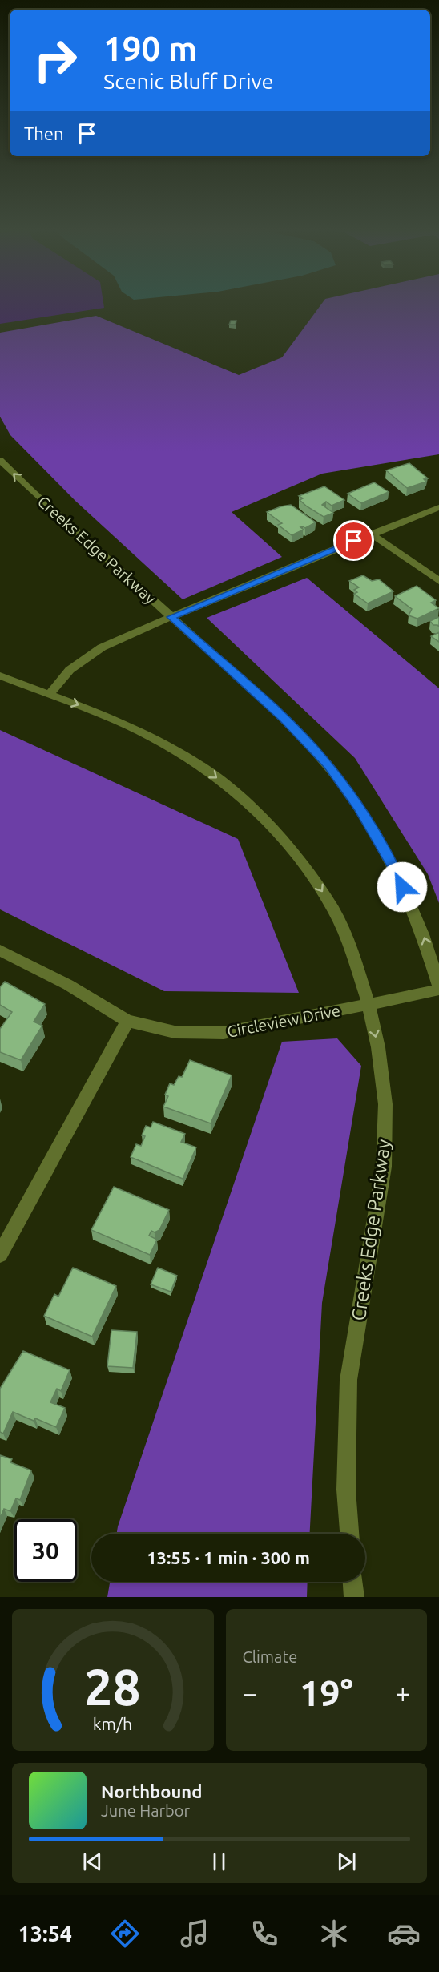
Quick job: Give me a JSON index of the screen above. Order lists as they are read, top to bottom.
{
  "streets": {
    "street": ["Creeks Edge Parkway", "Circleview Drive"]
  },
  "crossings": [
    ["Creeks Edge Parkway", "Circleview Drive"]
  ],
  "page": {
    "turn": ["190 m", "Scenic Bluff Drive"],
    "then": "Then",
    "limit": "30",
    "trip": "13:55 · 1 min · 300 m",
    "tile": "Climate",
    "heat": ["−", "19°", "+"],
    "song": ["Northbound", "June Harbor"],
    "tabs": "13:54",
    "gauge": ["28", "km/h"]
  }
}
